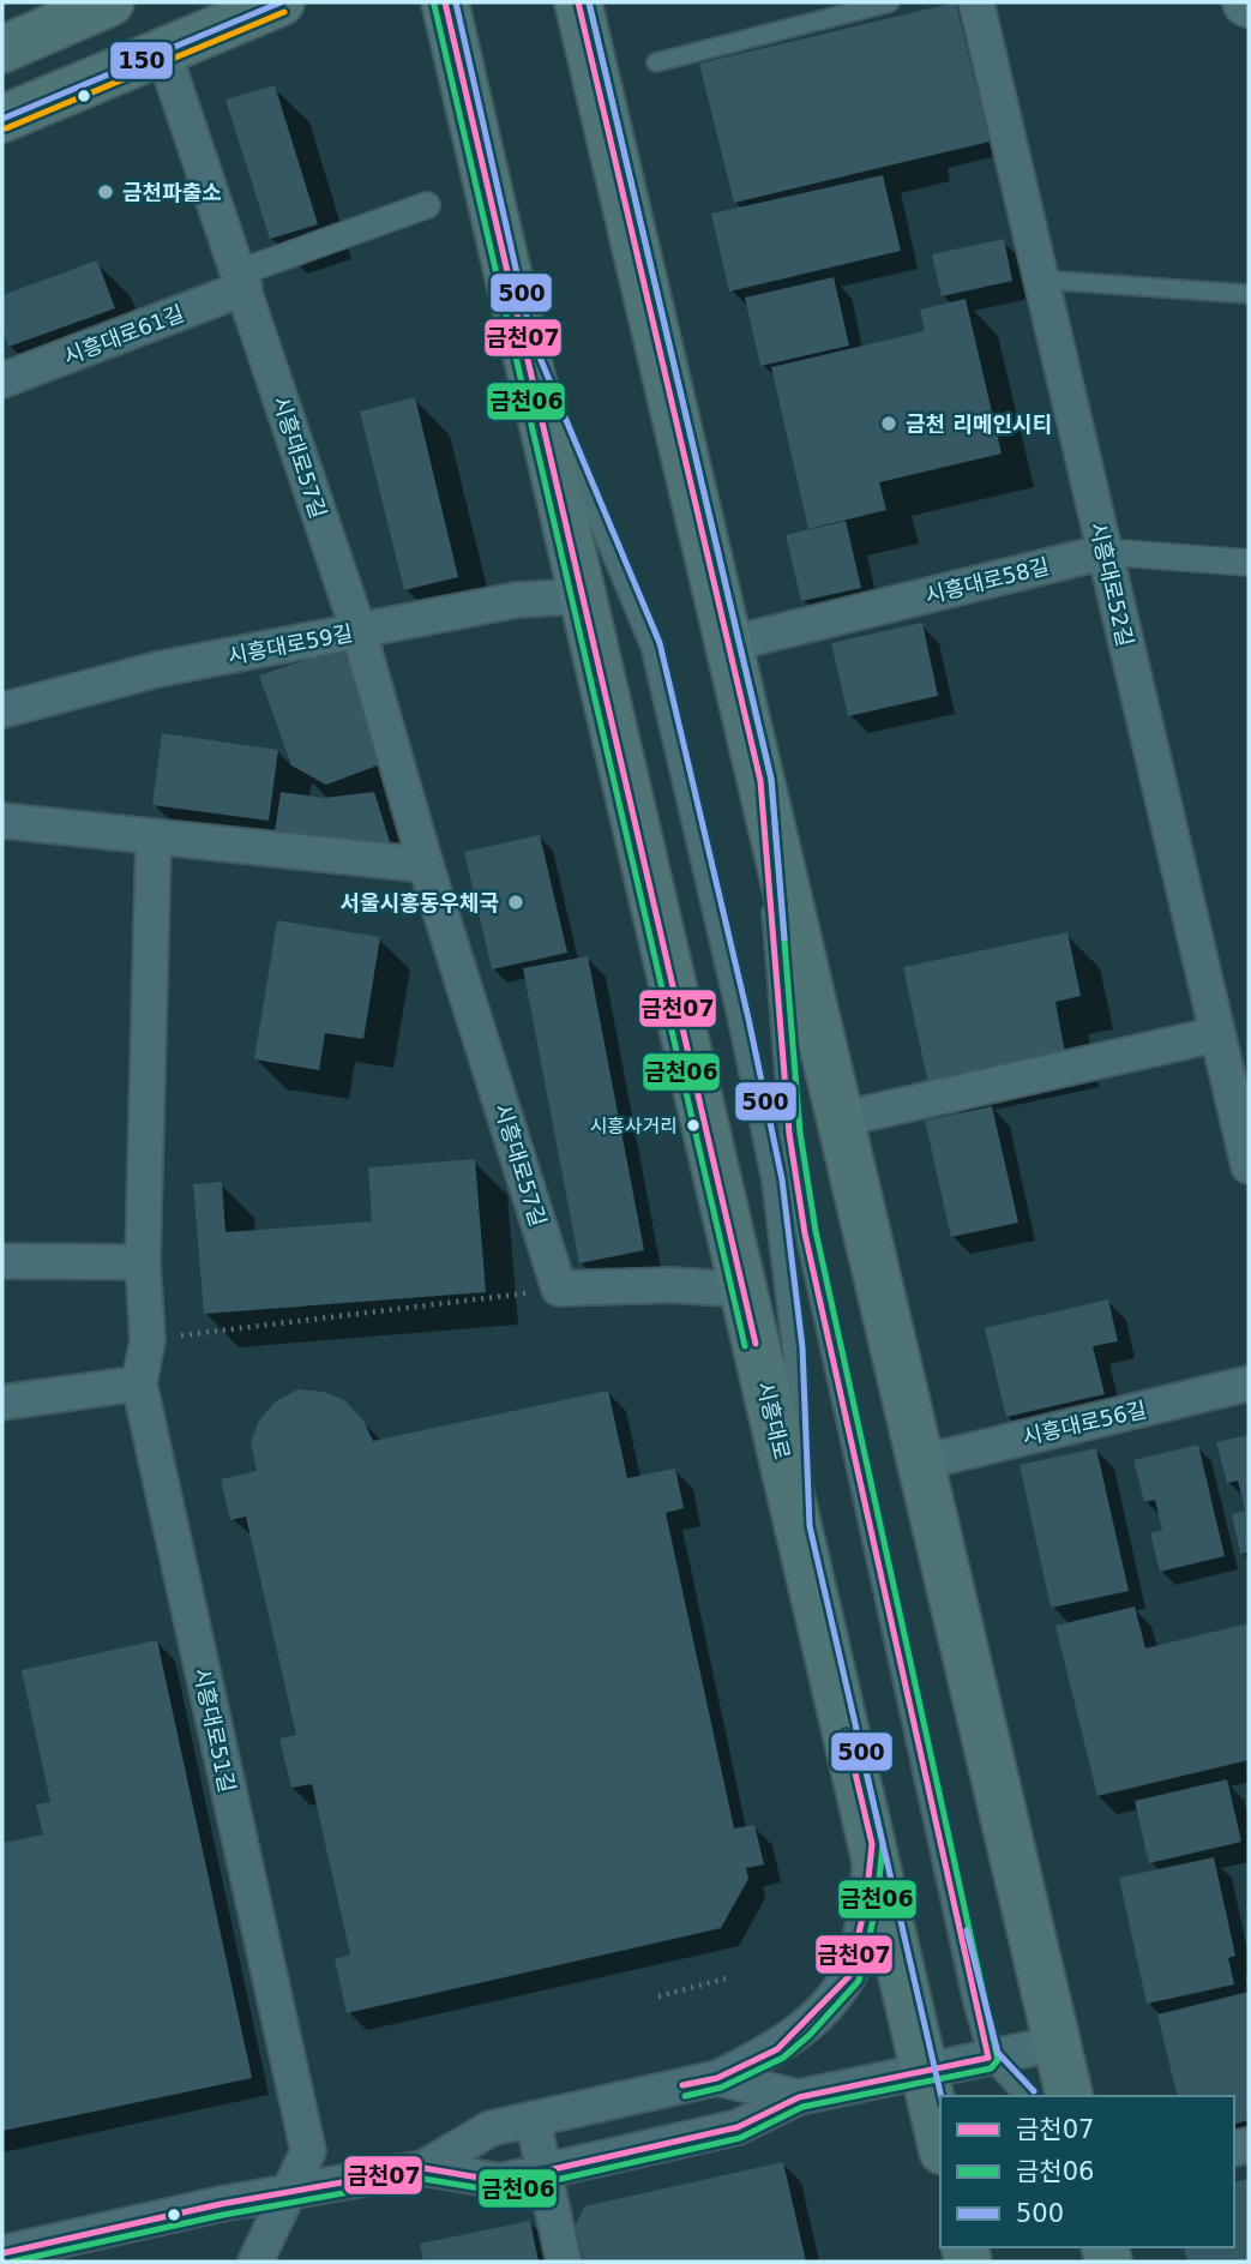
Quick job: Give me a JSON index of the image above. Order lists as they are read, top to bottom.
{
  "streets": {
    "main road": ["시흥대로"],
    "street": [
      "시흥대로61길",
      "시흥대로57길",
      "시흥대로58길",
      "시흥대로52길",
      "시흥대로59길",
      "시흥대로56길",
      "시흥대로51길"
    ]
  },
  "crossings": [
    ["시흥대로61길", "시흥대로57길"],
    ["시흥대로57길", "시흥대로59길"],
    ["시흥대로58길", "시흥대로52길"],
    ["시흥대로59길", "시흥대로"]
  ],
  "places": [
    "금천파출소",
    "금천 리메인시티",
    "서울시흥동우체국",
    "시흥사거리"
  ],
  "lines": [
    "transit line 금천07",
    "transit line 금천06",
    "transit line 500",
    "transit line 150"
  ],
  "legend": ["금천07", "금천06", "500"]
}
